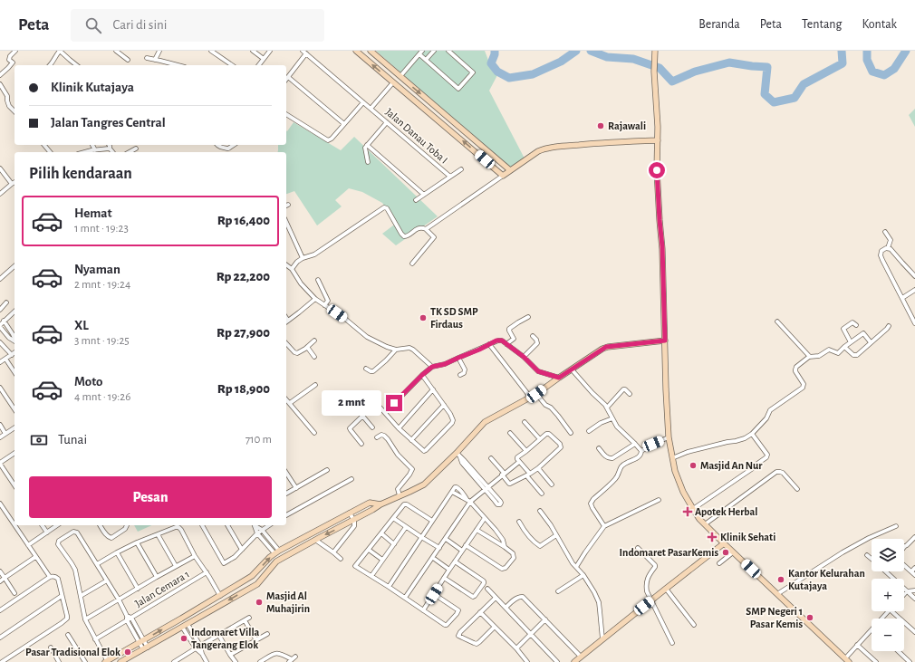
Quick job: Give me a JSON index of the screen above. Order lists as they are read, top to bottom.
{
  "streets": {
    "street": ["Jalan Danau Toba I", "Jalan Cemara 1"]
  },
  "places": {
    "other": [
      "Rajawali",
      "TK SD SMP Firdaus",
      "Masjid An Nur",
      "Indomaret PasarKemis",
      "Kantor Kelurahan Kutajaya",
      "Masjid Al Muhajirin",
      "SMP Negeri 1 Pasar Kemis",
      "Indomaret Villa Tangerang Elok",
      "Pasar Tradisional Elok"
    ],
    "health": ["Apotek Herbal", "Klinik Sehati"]
  },
  "page": {
    "header": "Peta",
    "search": "Cari di sini",
    "nav": [
      "Beranda",
      "Peta",
      "Tentang",
      "Kontak"
    ],
    "banner": ["Klinik Kutajaya", "Jalan Tangres Central"],
    "heading": "Pilih kendaraan",
    "list": [
      {
        "name": "Hemat",
        "note": "1 mnt · 19:23",
        "value": "Rp 16,400"
      },
      {
        "name": "Nyaman",
        "note": "2 mnt · 19:24",
        "value": "Rp 22,200"
      },
      {
        "name": "XL",
        "note": "3 mnt · 19:25",
        "value": "Rp 27,900"
      },
      {
        "name": "Moto",
        "note": "4 mnt · 19:26",
        "value": "Rp 18,900"
      }
    ],
    "bubble": "2 mnt",
    "pay": ["Tunai", "710 m"],
    "buttons": "Pesan",
    "map_buttons": ["+", "−"]
  }
}
